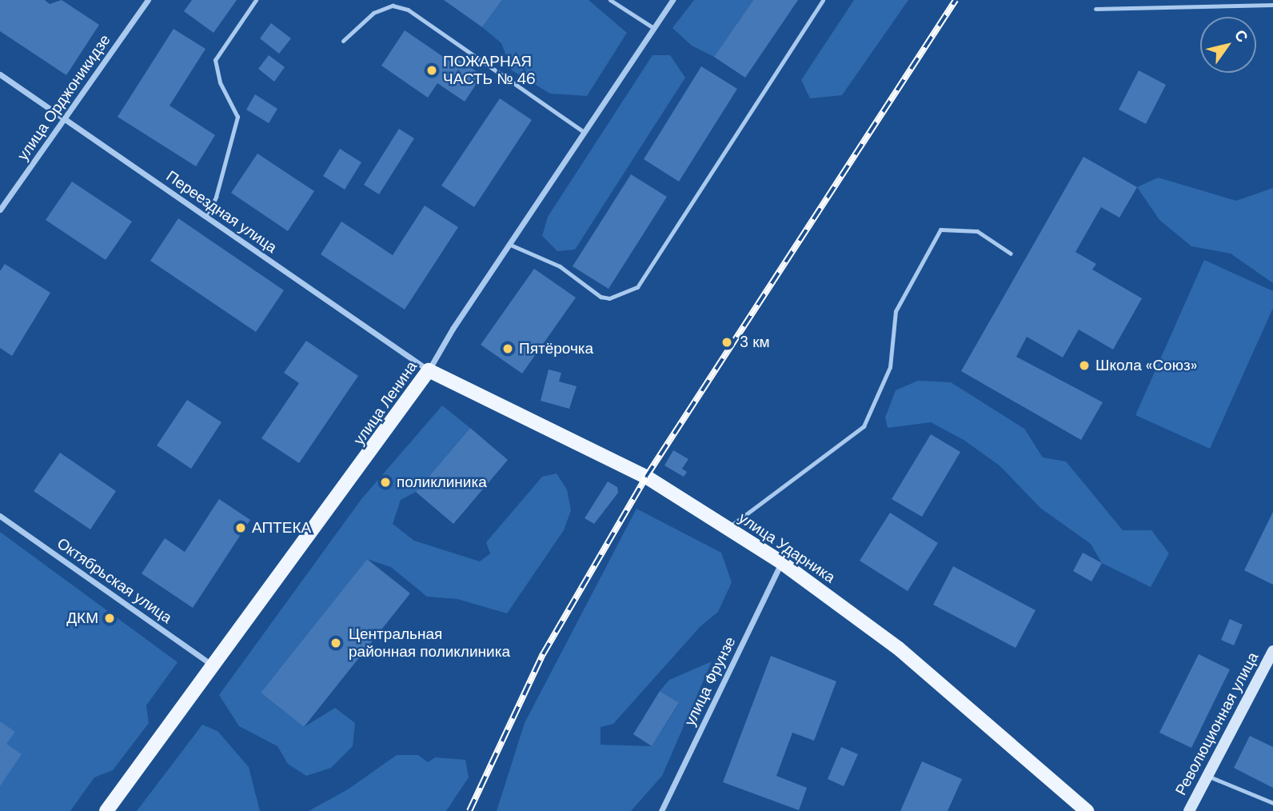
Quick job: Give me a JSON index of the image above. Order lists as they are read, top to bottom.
{
  "streets": {
    "main road": ["улица Ленина", "улица Ударника"],
    "street": [
      "улица Орджоникидзе",
      "Переездная улица",
      "Октябрьская улица",
      "улица Фрунзе",
      "Революционная улица"
    ]
  },
  "crossings": [
    ["улица Орджоникидзе", "Переездная улица"],
    ["Переездная улица", "улица Ленина"],
    ["Переездная улица", "улица Ударника"],
    ["улица Ленина", "улица Ударника"],
    ["улица Ленина", "Октябрьская улица"],
    ["улица Ударника", "улица Фрунзе"]
  ],
  "places": [
    "ПОЖАРНАЯ ЧАСТЬ № 46",
    "3 км",
    "Пятёрочка",
    "Школа «Союз»",
    "поликлиника",
    "АПТЕКА",
    "ДКМ",
    "Центральная районная поликлиника"
  ],
  "north": "top right"
}
